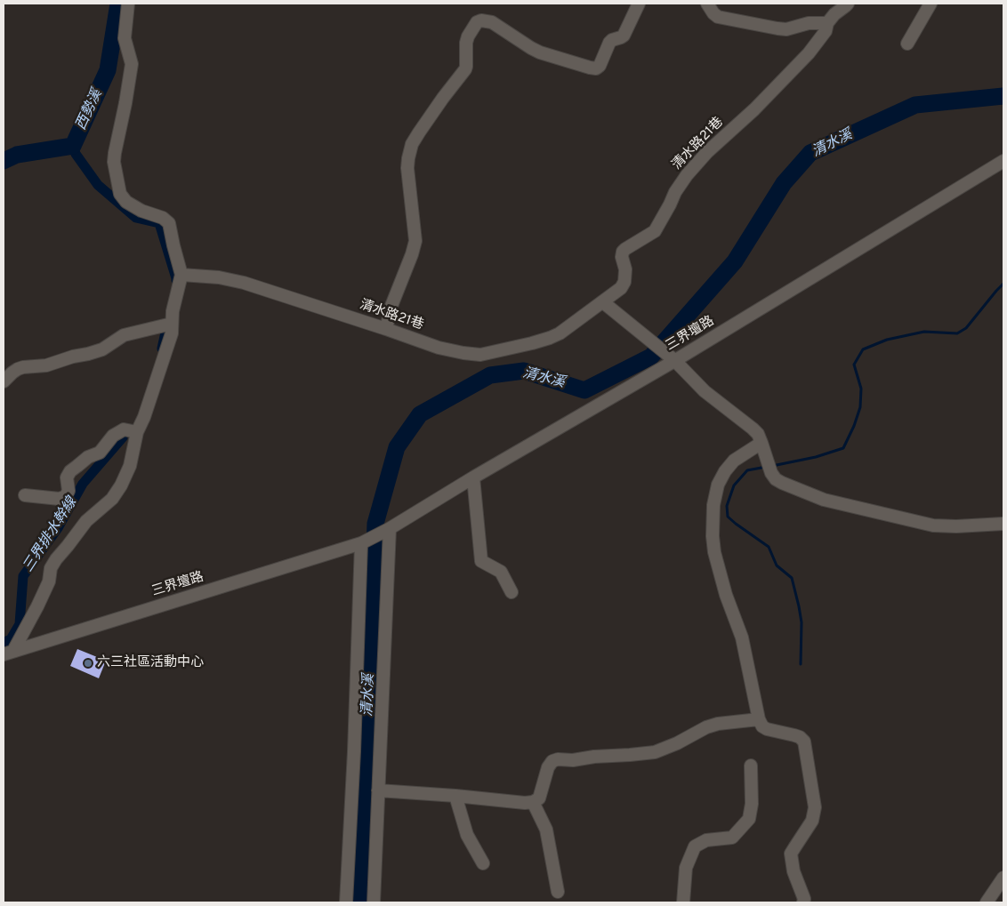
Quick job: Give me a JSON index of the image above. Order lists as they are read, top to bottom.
{
  "streets": {
    "street": ["清水路21巷", "三界壇路"]
  },
  "water": ["西勢溪", "清水溪", "三界排水幹線"],
  "places": ["六三社區活動中心"]
}
